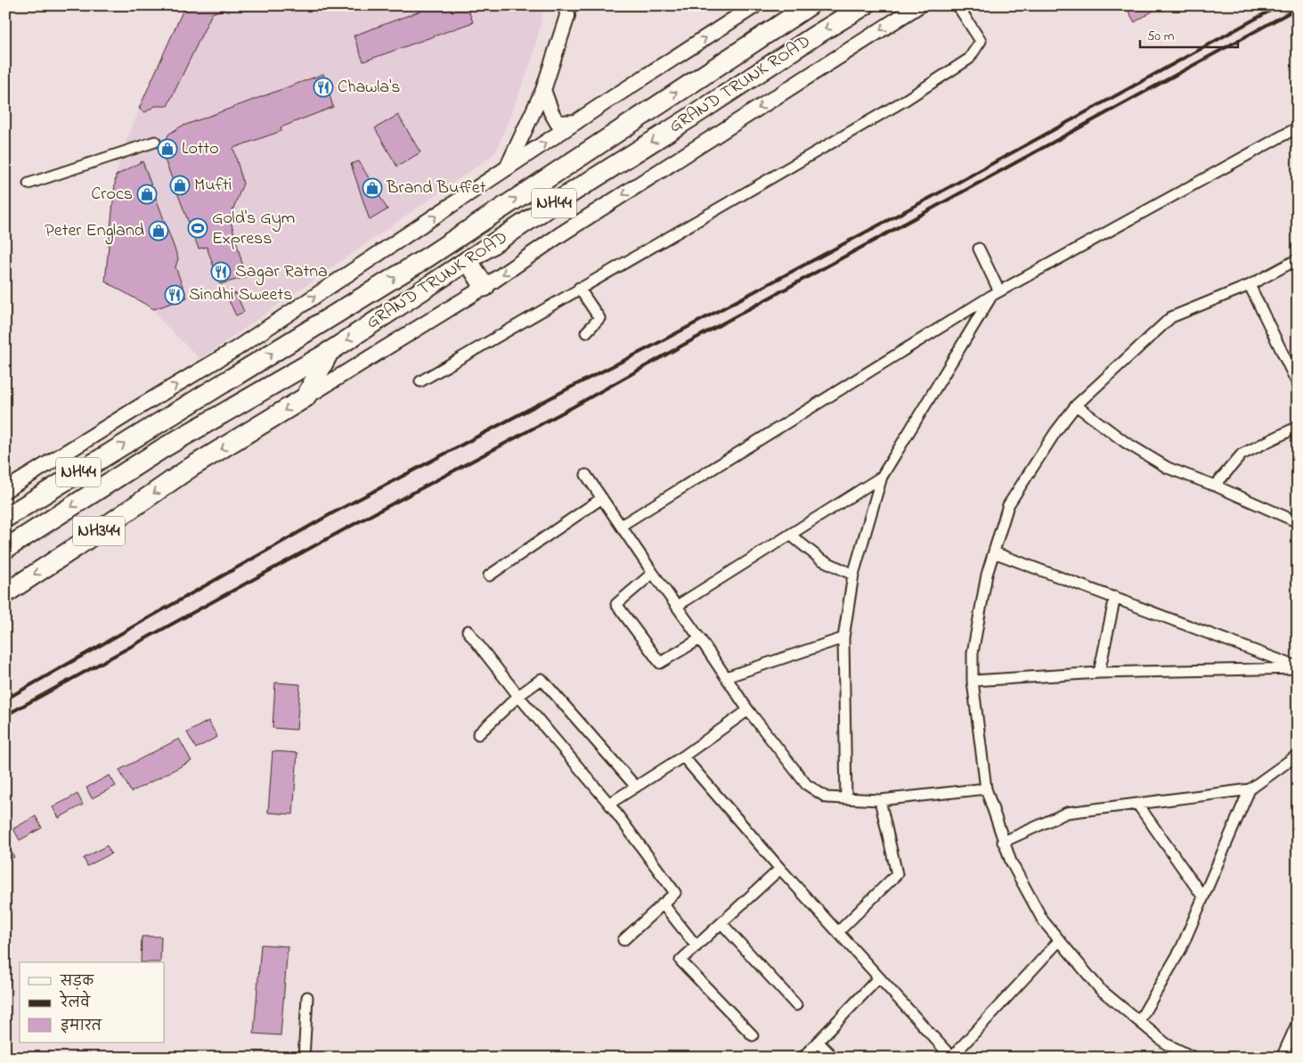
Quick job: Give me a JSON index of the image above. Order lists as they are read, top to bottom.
{
  "streets": {
    "highway": ["GRAND TRUNK ROAD", "NH44", "NH344"]
  },
  "crossings": [
    ["GRAND TRUNK ROAD", "NH344"]
  ],
  "places": {
    "restaurant": ["Chawla's", "Sagar Ratna", "Sindhi Sweets"],
    "shop": [
      "Lotto",
      "Mufti",
      "Brand Buffet",
      "Crocs",
      "Peter England"
    ],
    "sports": ["Gold's Gym Express"]
  },
  "legend": ["सड़क", "रेलवे", "इमारत"],
  "scale_bar": "50 m"
}
